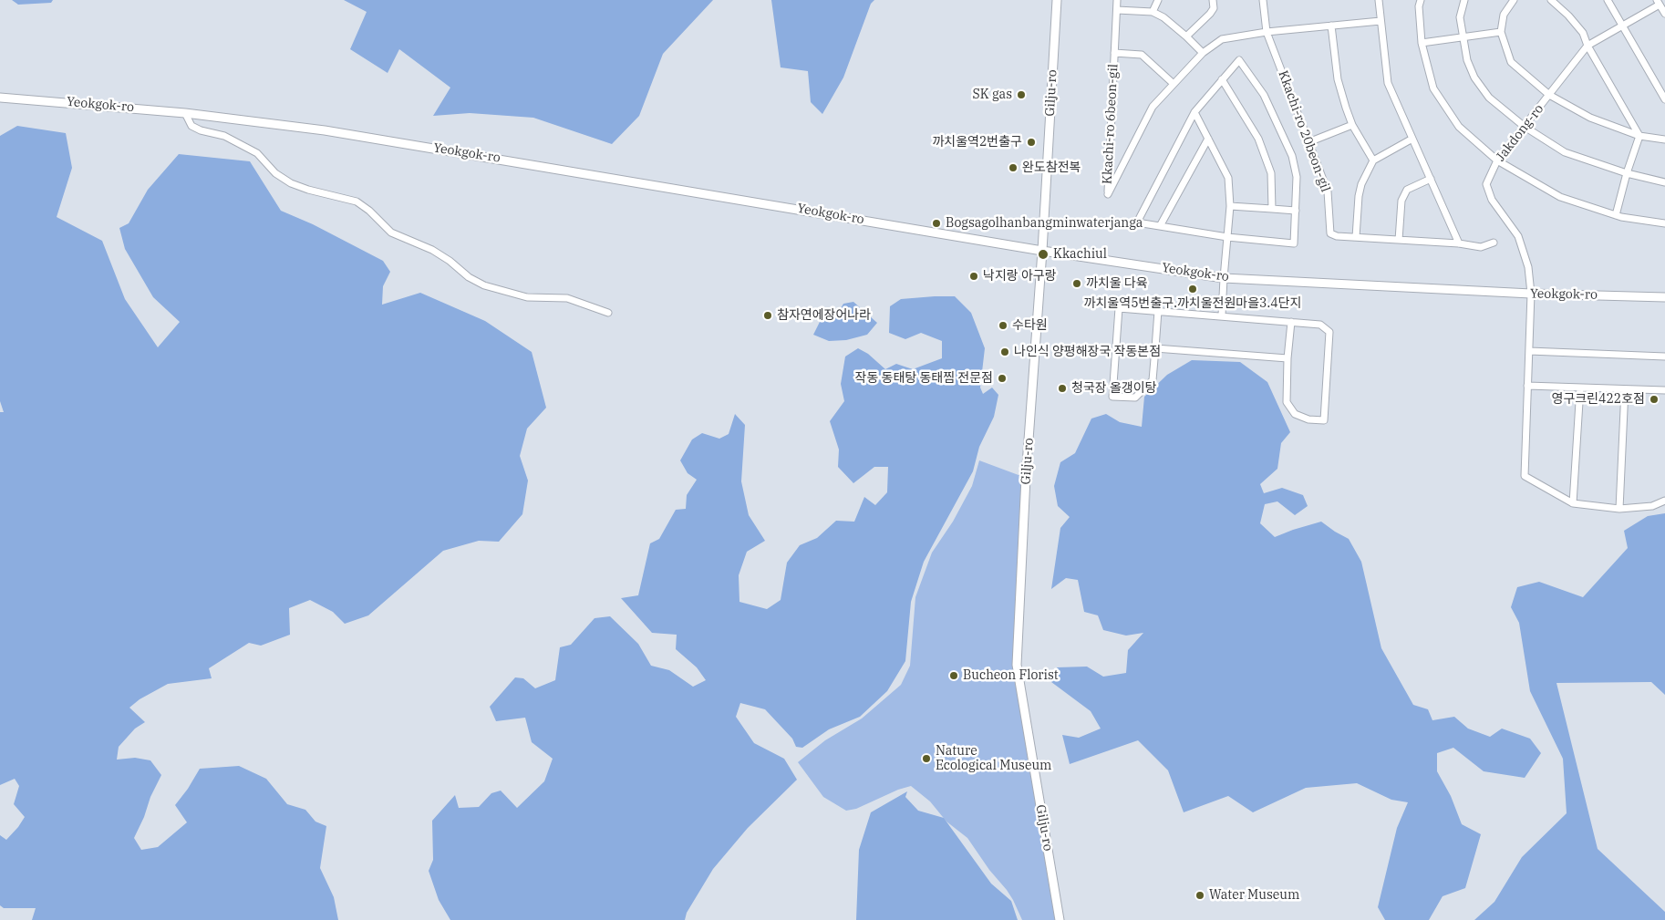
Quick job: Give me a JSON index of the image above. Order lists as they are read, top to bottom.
{
  "streets": {
    "street": [
      "Gilju-ro",
      "Yeokgok-ro",
      "Kkachi-ro 6beon-gil",
      "Kkachi-ro 20beon-gil",
      "Jakdong-ro"
    ]
  },
  "crossings": [
    ["Gilju-ro", "Yeokgok-ro"],
    ["Yeokgok-ro", "Jakdong-ro"]
  ],
  "places": [
    "SK gas",
    "까치울역2번출구",
    "완도참전복",
    "Bogsagolhanbangminwaterjanga",
    "Kkachiul",
    "낙지랑 아구랑",
    "까치울 다육",
    "까치울역5번출구.까치울전원마을3.4단지",
    "참자연에장어나라",
    "수타원",
    "나인식 양평해장국 작동본점",
    "작동 동태탕 동태찜 전문점",
    "청국장 올갱이탕",
    "영구크린422호점",
    "Bucheon Florist",
    "Nature Ecological Museum",
    "Water Museum"
  ]
}
